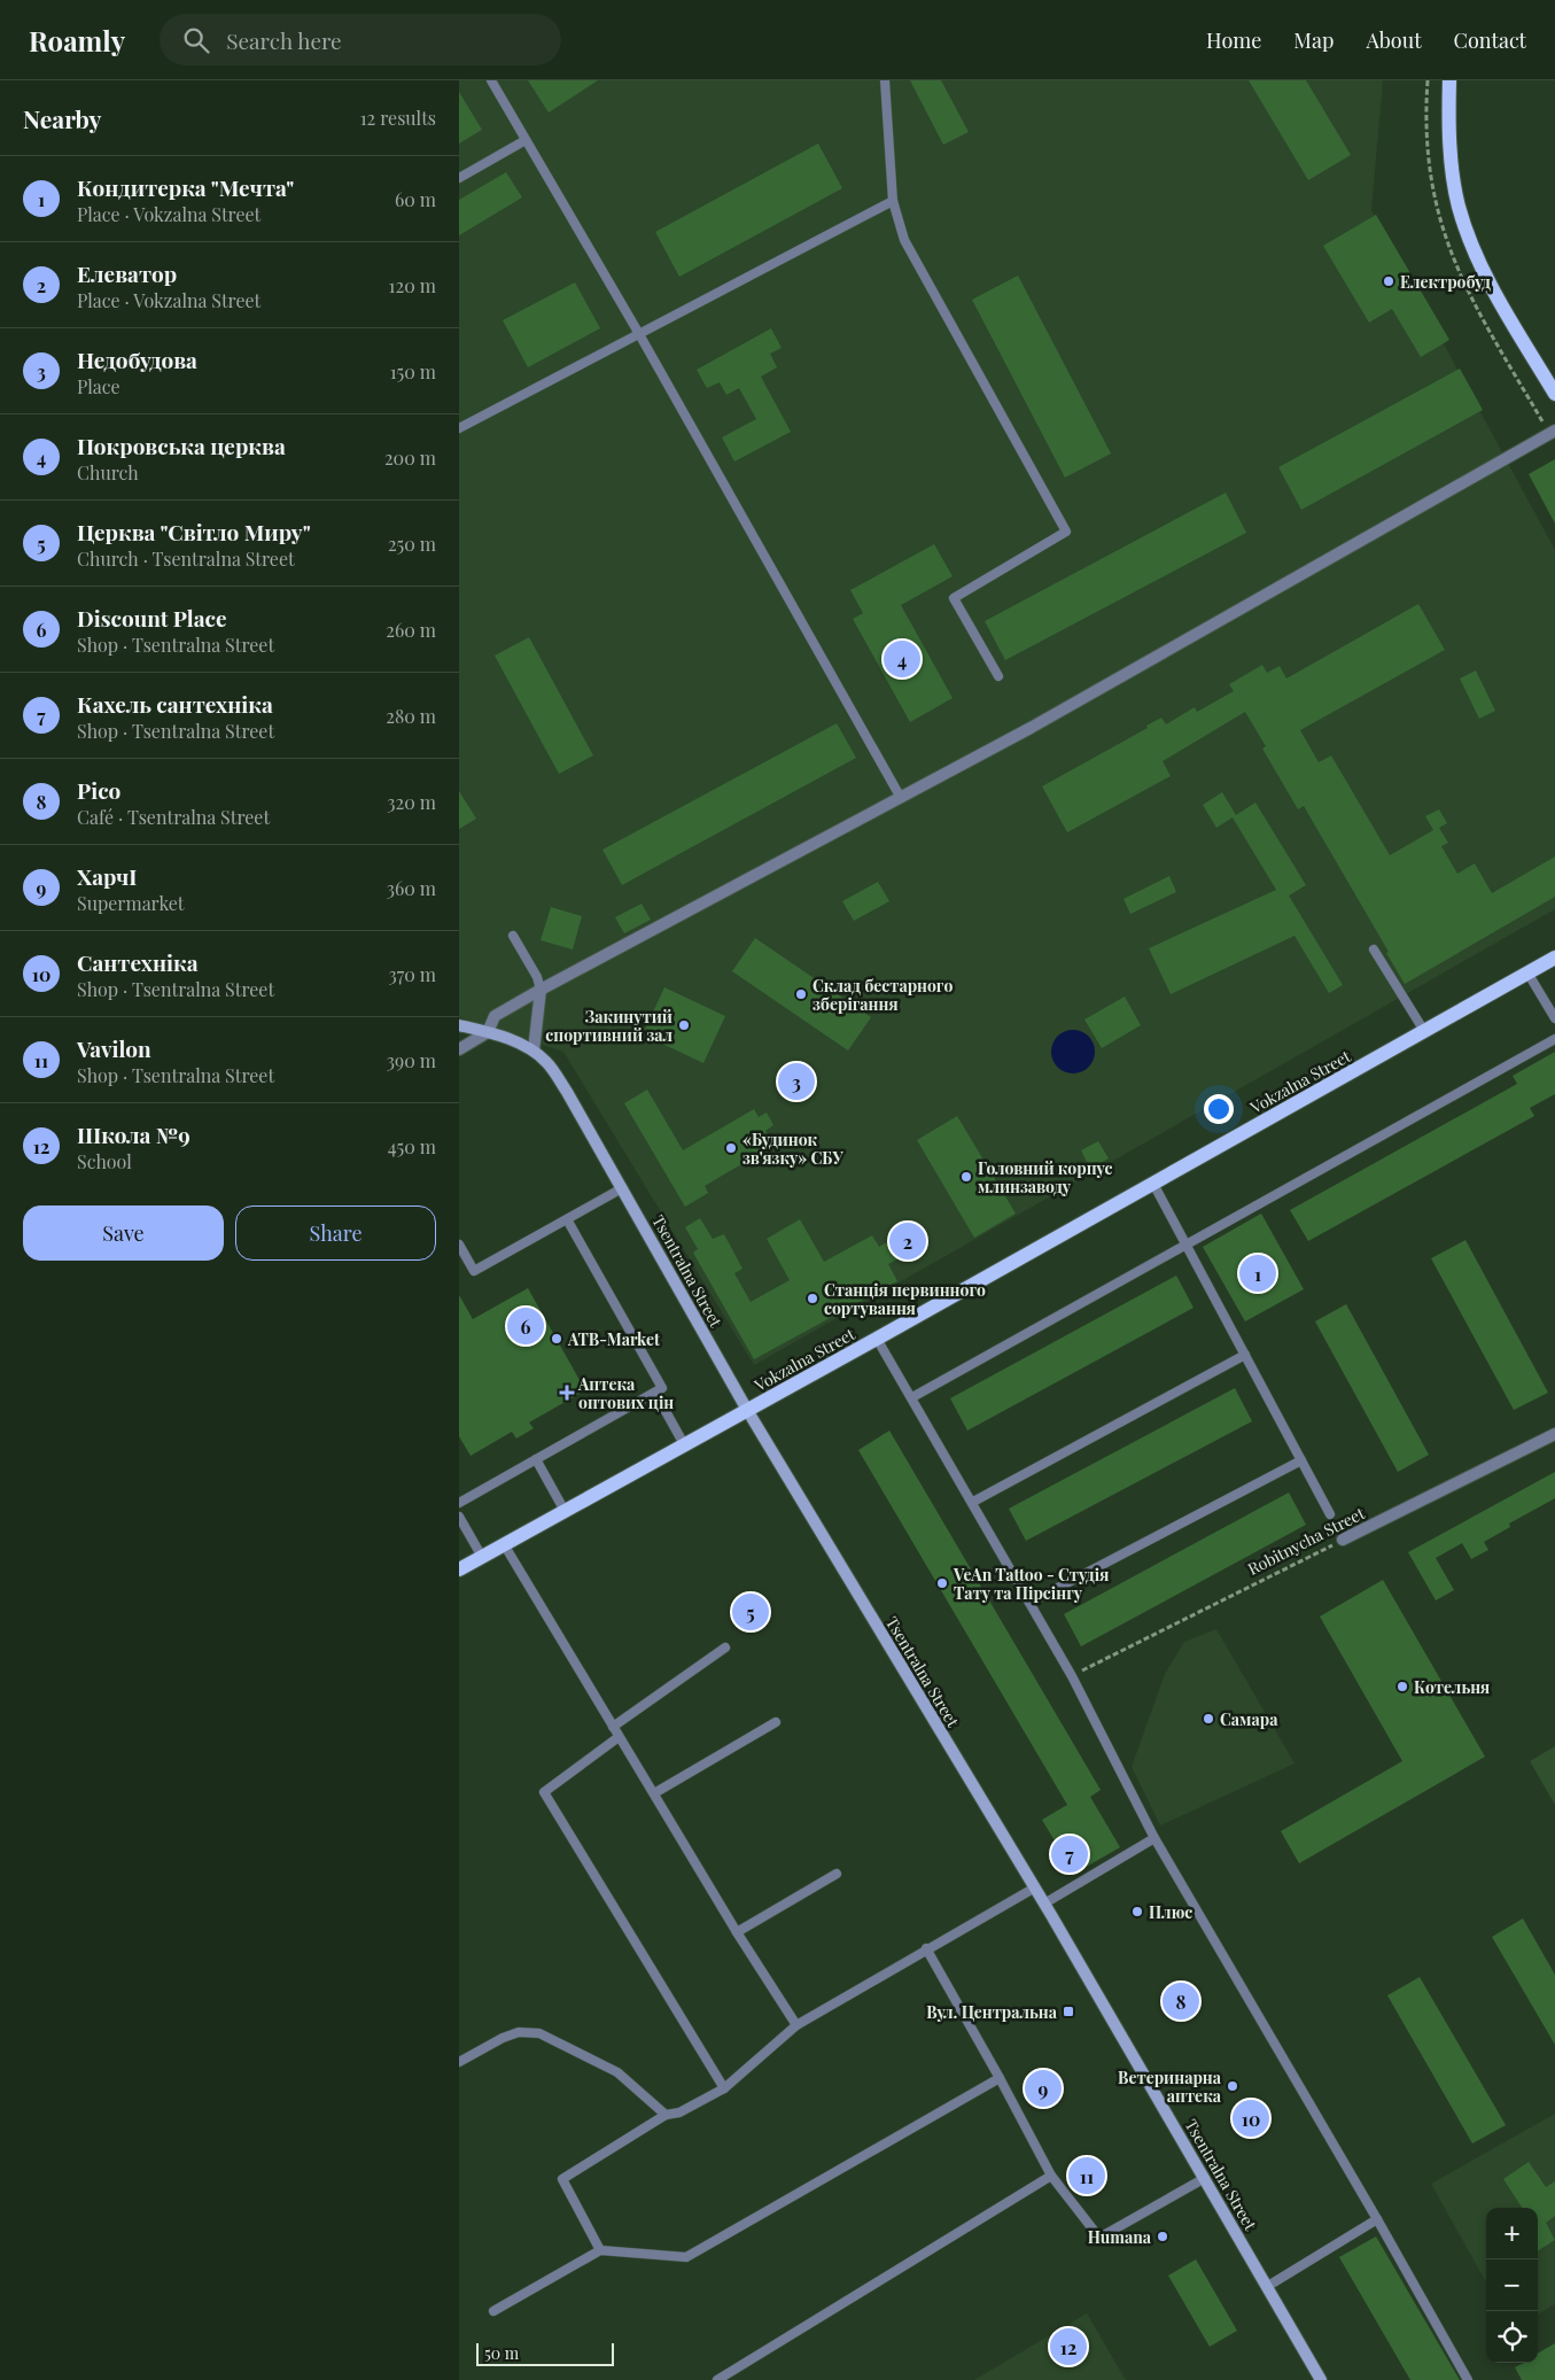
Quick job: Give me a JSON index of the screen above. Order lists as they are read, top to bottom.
{
  "streets": {
    "main road": ["Vokzalna Street"],
    "street": ["Tsentralna Street", "Robitnycha Street"]
  },
  "crossings": [
    ["Vokzalna Street", "Tsentralna Street"]
  ],
  "places": {
    "other": [
      "Електробуд",
      "Склад бестарного зберігання",
      "Закинутий спортивний зал",
      "«Будинок зв'язку» СБУ",
      "Головний корпус млинзаводу",
      "Станція первинного сортування",
      "ATB-Market",
      "VeAn Tattoo - Студія Тату та Пірсінгу",
      "Котельня",
      "Самара",
      "Плюс",
      "Ветеринарна аптека",
      "Humana"
    ],
    "health": ["Аптека оптових цін"],
    "transit": ["Вул. Центральна"]
  },
  "scale_bar": "50 m",
  "page": {
    "header": "Roamly",
    "search": "Search here",
    "nav": [
      "Home",
      "Map",
      "About",
      "Contact"
    ],
    "heading": ["Nearby", "12 results"],
    "list": [
      {
        "mark": "1",
        "name": "Кондитерка \"Мечта\"",
        "note": "Place · Vokzalna Street",
        "value": "60 m"
      },
      {
        "mark": "2",
        "name": "Елеватор",
        "note": "Place · Vokzalna Street",
        "value": "120 m"
      },
      {
        "mark": "3",
        "name": "Недобудова",
        "note": "Place",
        "value": "150 m"
      },
      {
        "mark": "4",
        "name": "Покровська церква",
        "note": "Church",
        "value": "200 m"
      },
      {
        "mark": "5",
        "name": "Церква \"Світло Миру\"",
        "note": "Church · Tsentralna Street",
        "value": "250 m"
      },
      {
        "mark": "6",
        "name": "Discount Place",
        "note": "Shop · Tsentralna Street",
        "value": "260 m"
      },
      {
        "mark": "7",
        "name": "Кахель сантехніка",
        "note": "Shop · Tsentralna Street",
        "value": "280 m"
      },
      {
        "mark": "8",
        "name": "Pico",
        "note": "Café · Tsentralna Street",
        "value": "320 m"
      },
      {
        "mark": "9",
        "name": "ХарчI",
        "note": "Supermarket",
        "value": "360 m"
      },
      {
        "mark": "10",
        "name": "Сантехніка",
        "note": "Shop · Tsentralna Street",
        "value": "370 m"
      },
      {
        "mark": "11",
        "name": "Vavilon",
        "note": "Shop · Tsentralna Street",
        "value": "390 m"
      },
      {
        "mark": "12",
        "name": "Школа №9",
        "note": "School",
        "value": "450 m"
      }
    ],
    "pins": [
      "4",
      "3",
      "2",
      "1",
      "6",
      "5",
      "7",
      "8",
      "9",
      "10",
      "11",
      "12"
    ],
    "buttons": ["Save", "Share"],
    "map_buttons": ["+", "−"],
    "scale": "50 m"
  }
}
